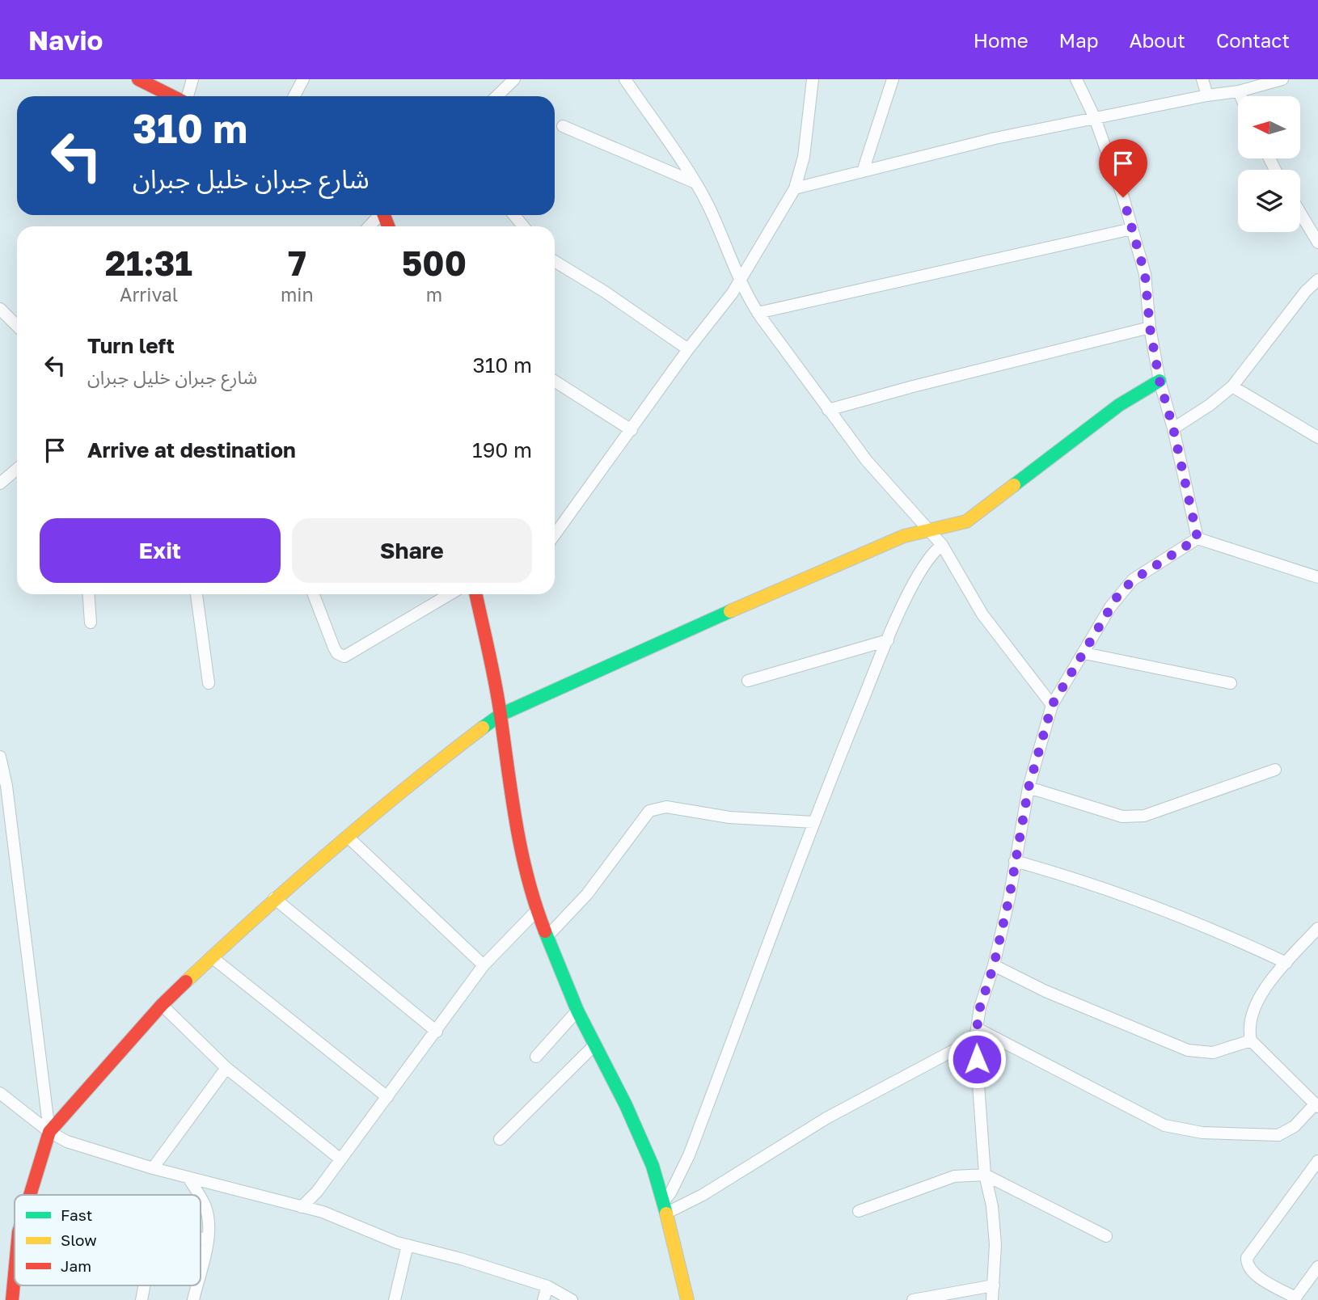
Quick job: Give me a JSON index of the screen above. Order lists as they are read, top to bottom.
{
  "legend": ["Fast", "Slow", "Jam"],
  "north": "left",
  "page": {
    "header": "Navio",
    "nav": [
      "Home",
      "Map",
      "About",
      "Contact"
    ],
    "turn": ["310 m", "شارع جبران خليل جبران"],
    "eta": [
      "21:31",
      "Arrival",
      "7",
      "min",
      "500",
      "m"
    ],
    "list": [
      {
        "name": "Turn left",
        "note": "شارع جبران خليل جبران",
        "value": "310 m"
      },
      {
        "name": "Arrive at destination",
        "value": "190 m"
      }
    ],
    "buttons": ["Exit", "Share"]
  }
}
